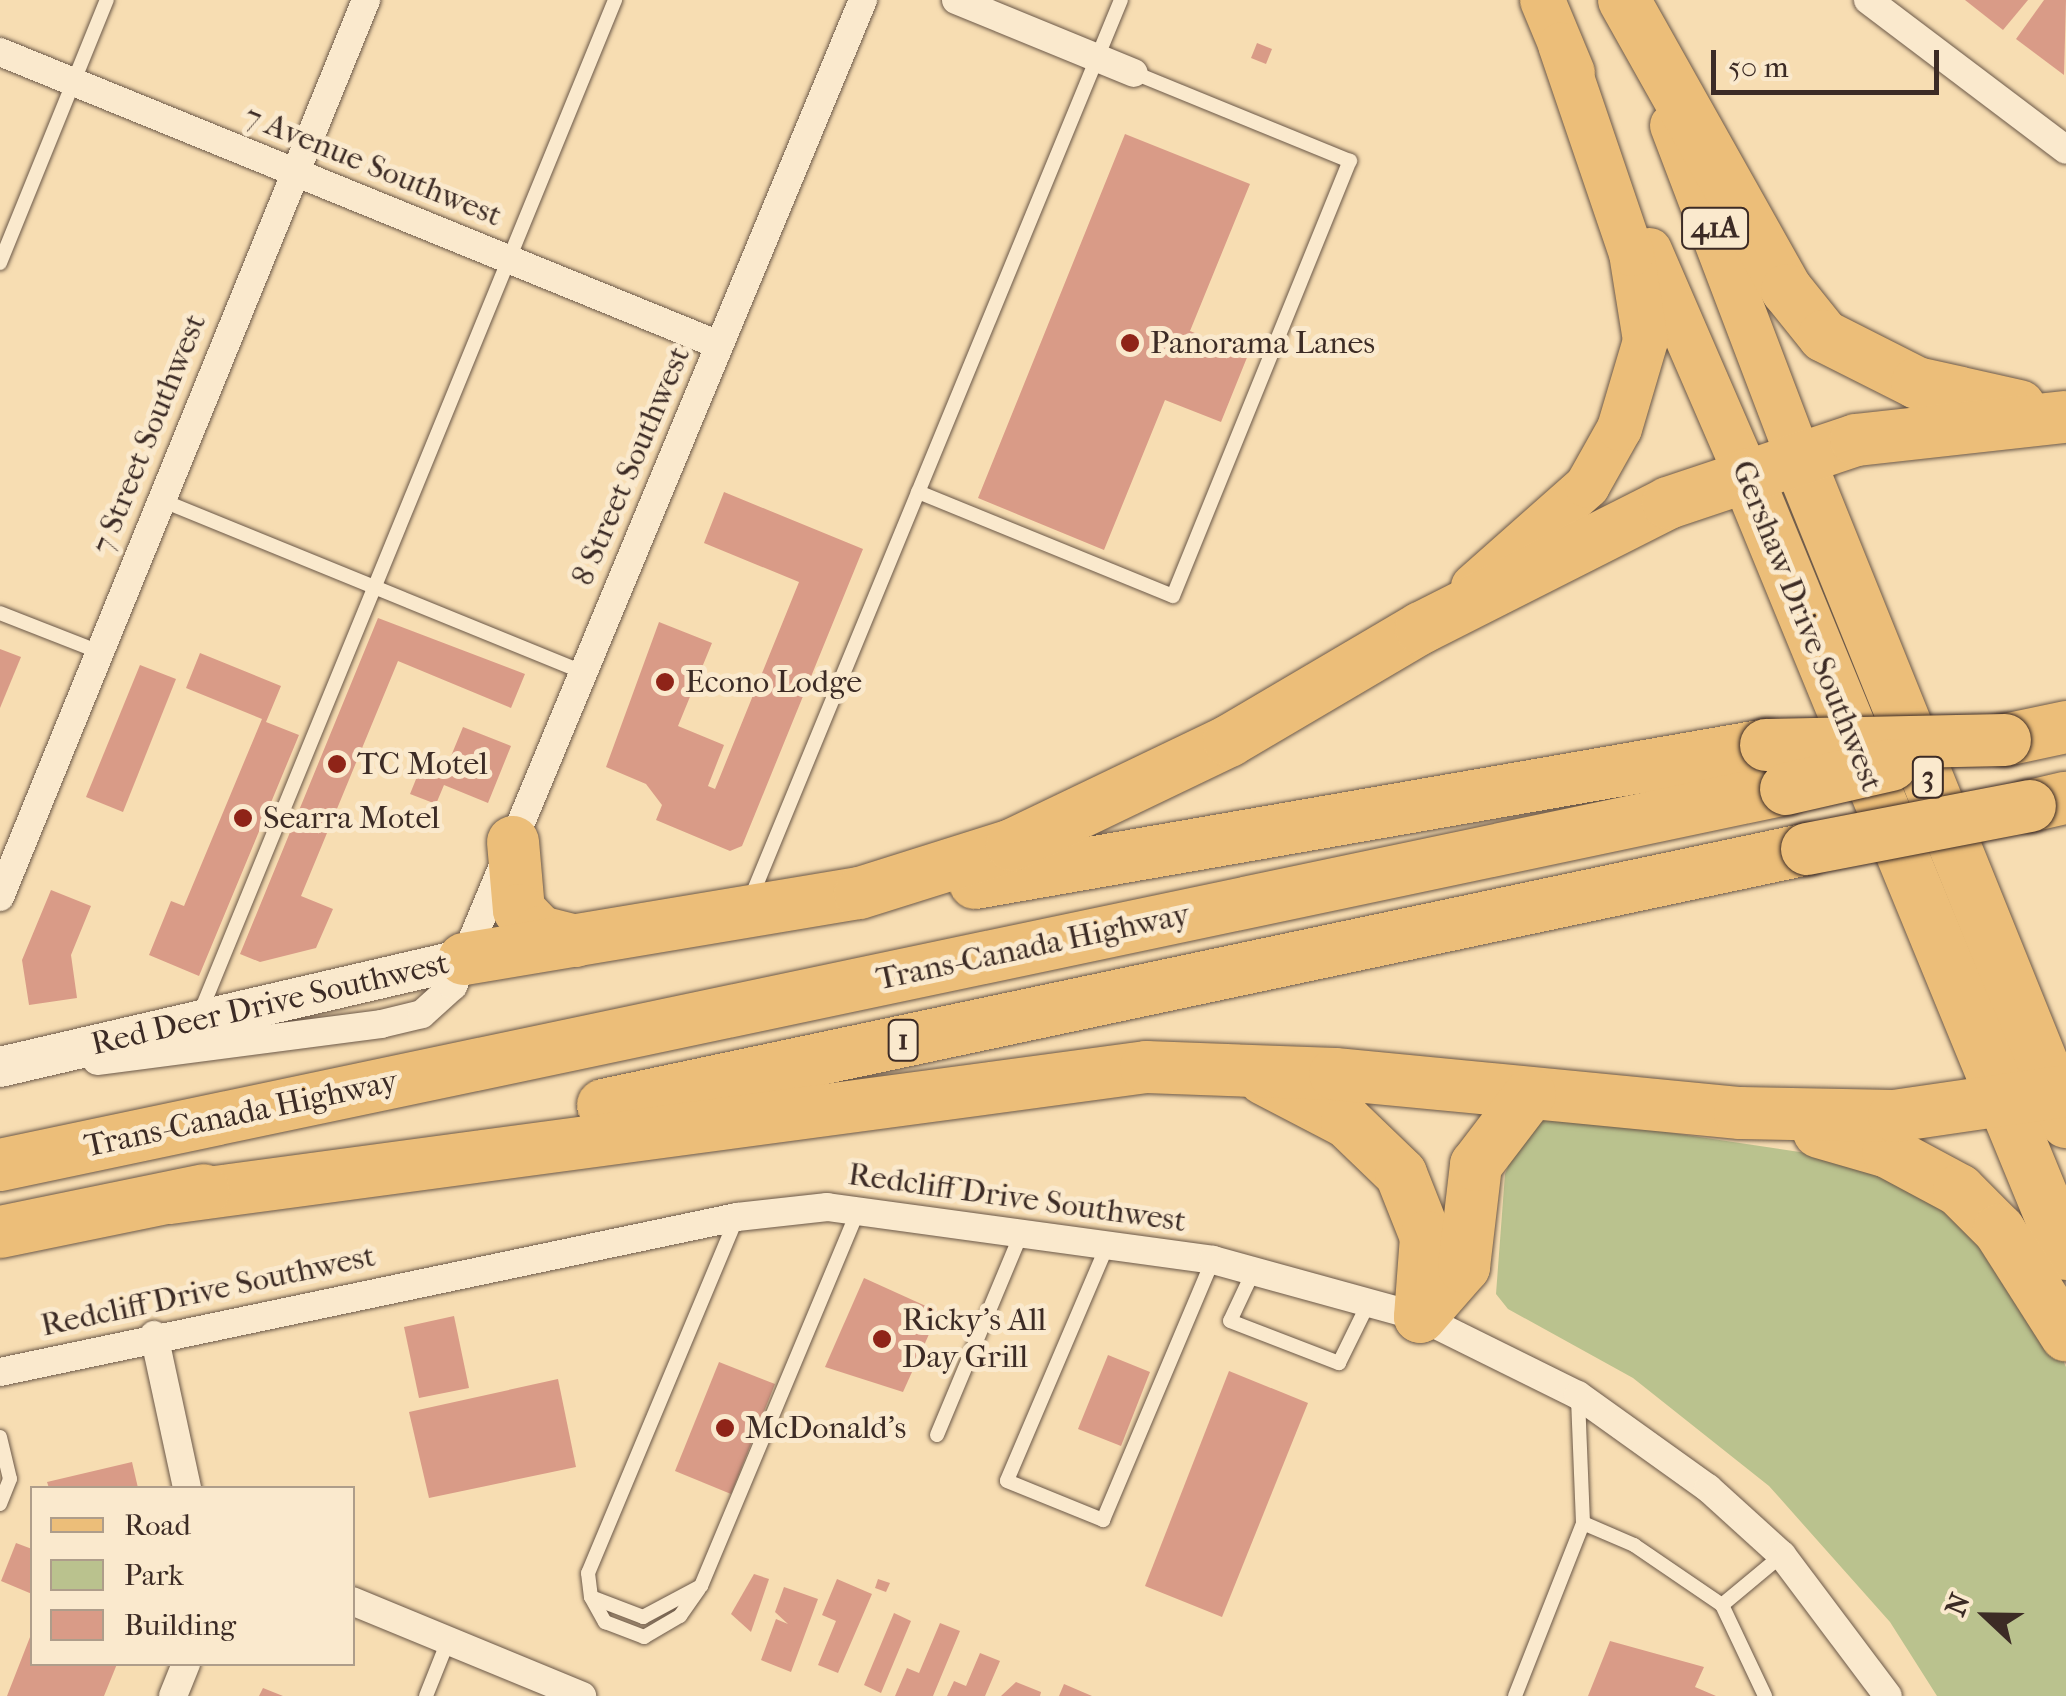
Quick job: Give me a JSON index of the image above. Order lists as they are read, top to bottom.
{
  "streets": {
    "highway": [
      "Gershaw Drive Southwest",
      "3",
      "Trans-Canada Highway",
      "1"
    ],
    "main road": ["41A"],
    "street": [
      "7 Avenue Southwest",
      "7 Street Southwest",
      "8 Street Southwest",
      "Red Deer Drive Southwest",
      "Redcliff Drive Southwest"
    ]
  },
  "crossings": [
    ["7 Avenue Southwest", "7 Street Southwest"],
    ["7 Avenue Southwest", "8 Street Southwest"],
    ["8 Street Southwest", "Red Deer Drive Southwest"]
  ],
  "places": [
    "Panorama Lanes",
    "Econo Lodge",
    "TC Motel",
    "Searra Motel",
    "Ricky's All Day Grill",
    "McDonald's"
  ],
  "legend": ["Road", "Park", "Building"],
  "scale_bar": "50 m",
  "north": "left"
}
